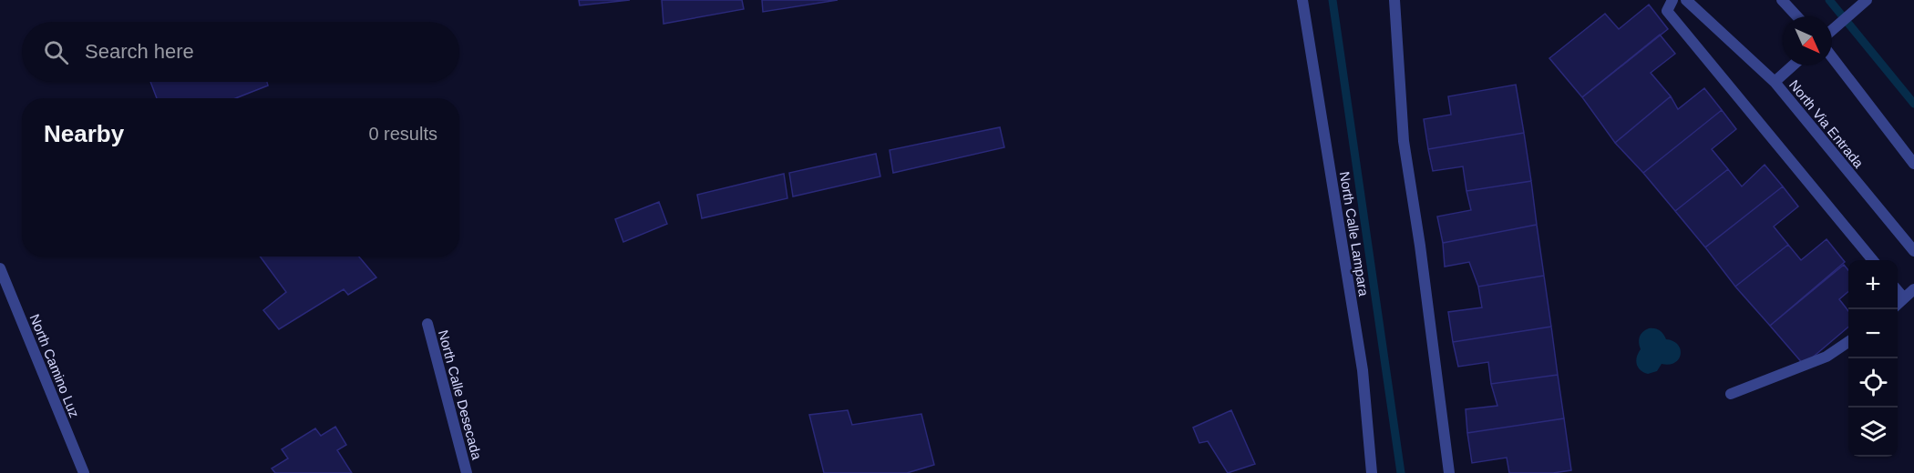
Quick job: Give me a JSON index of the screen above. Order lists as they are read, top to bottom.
{
  "streets": {
    "street": [
      "North Via Entrada",
      "North Calle Lampara",
      "North Camino Luz",
      "North Calle Desecada"
    ]
  },
  "north": "bottom right",
  "page": {
    "search": "Search here",
    "heading": ["Nearby", "0 results"],
    "map_buttons": ["+", "−"]
  }
}
